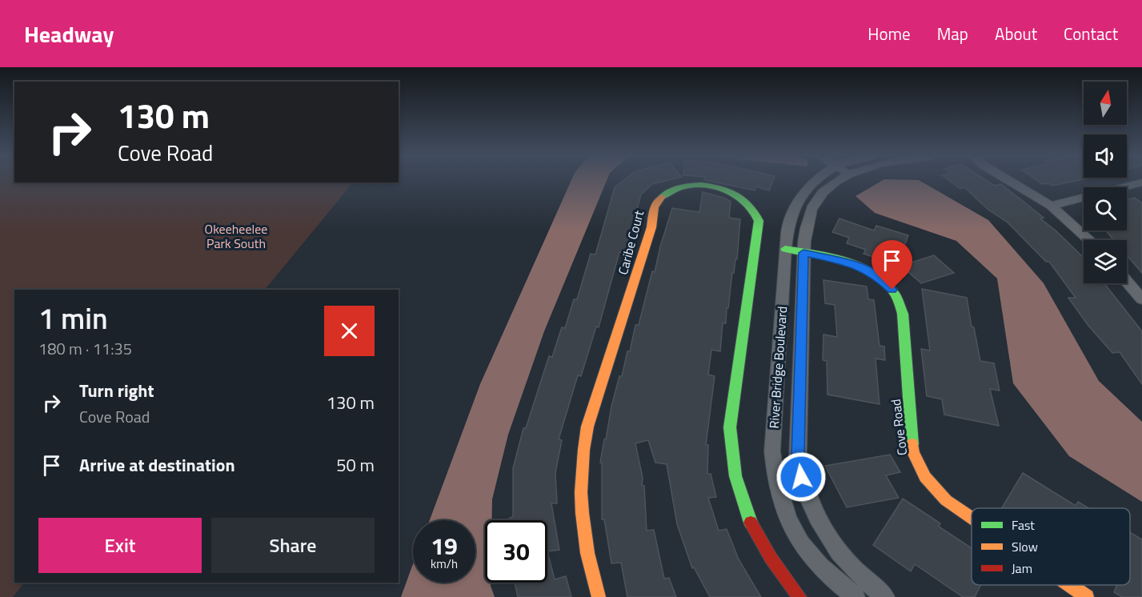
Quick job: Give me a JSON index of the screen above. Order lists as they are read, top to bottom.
{
  "streets": {
    "street": ["Caribe Court", "River Bridge Boulevard", "Cove Road"]
  },
  "crossings": [
    ["River Bridge Boulevard", "Cove Road"]
  ],
  "parks": ["Okeeheelee Park South"],
  "legend": ["Fast", "Slow", "Jam"],
  "north": "top",
  "page": {
    "header": "Headway",
    "nav": [
      "Home",
      "Map",
      "About",
      "Contact"
    ],
    "turn": ["130 m", "Cove Road"],
    "heading": ["1 min", "180 m · 11:35"],
    "list": [
      {
        "name": "Turn right",
        "note": "Cove Road",
        "value": "130 m"
      },
      {
        "name": "Arrive at destination",
        "value": "50 m"
      }
    ],
    "buttons": ["Exit", "Share"],
    "speed": "19 km/h",
    "limit": "30"
  }
}
